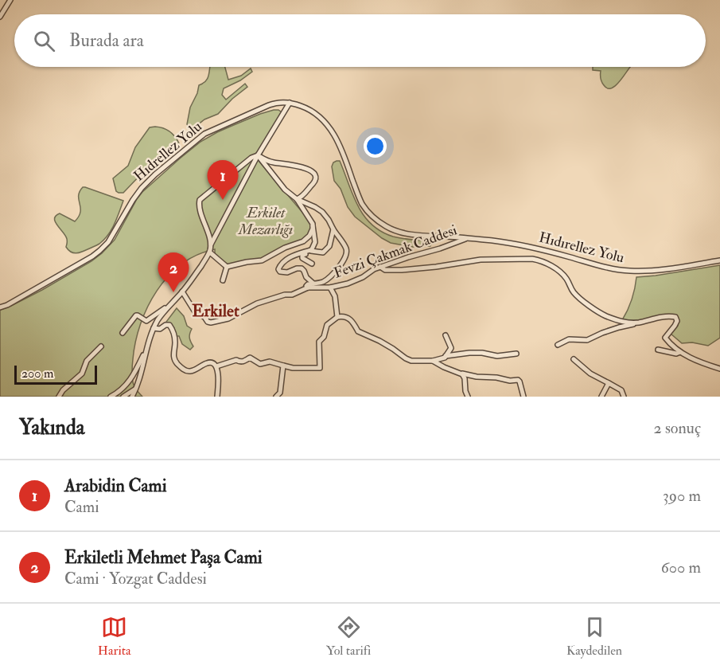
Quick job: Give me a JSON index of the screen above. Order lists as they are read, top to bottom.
{
  "streets": {
    "street": ["Hıdrellez Yolu", "Hıdırellez Yolu", "Fevzi Çakmak Caddesi"]
  },
  "crossings": [
    ["Hıdrellez Yolu", "Hıdırellez Yolu"],
    ["Hıdrellez Yolu", "Fevzi Çakmak Caddesi"],
    ["Hıdırellez Yolu", "Fevzi Çakmak Caddesi"]
  ],
  "districts": ["Erkilet"],
  "parks": ["Erkilet Mezarlığı"],
  "scale_bar": "200 m",
  "page": {
    "search": "Burada ara",
    "pins": ["1", "2"],
    "scale": "200 m",
    "heading": ["Yakında", "2 sonuç"],
    "list": [
      {
        "mark": "1",
        "name": "Arabidin Cami",
        "note": "Cami",
        "value": "390 m"
      },
      {
        "mark": "2",
        "name": "Erkiletli Mehmet Paşa Cami",
        "note": "Cami · Yozgat Caddesi",
        "value": "600 m"
      }
    ],
    "nav": ["Harita", "Yol tarifi", "Kaydedilen"]
  }
}
